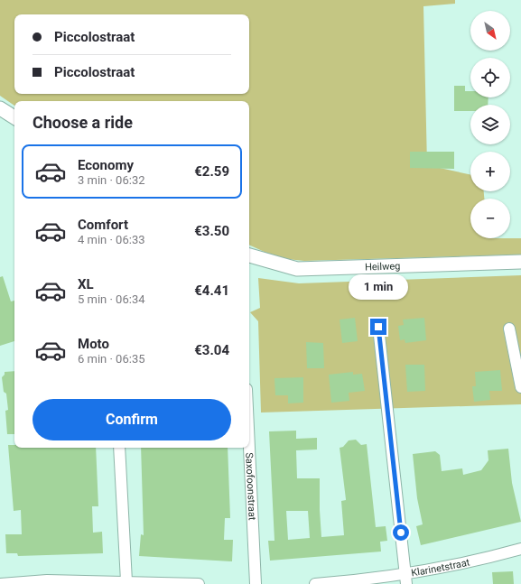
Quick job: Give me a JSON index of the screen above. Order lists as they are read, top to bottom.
{
  "streets": {
    "street": ["Heilweg", "Saxofoonstraat", "Klarinetstraat"]
  },
  "north": "bottom right",
  "page": {
    "map_buttons": ["+", "−"],
    "banner": ["Piccolostraat", "Piccolostraat"],
    "heading": "Choose a ride",
    "list": [
      {
        "name": "Economy",
        "note": "3 min · 06:32",
        "value": "€2.59"
      },
      {
        "name": "Comfort",
        "note": "4 min · 06:33",
        "value": "€3.50"
      },
      {
        "name": "XL",
        "note": "5 min · 06:34",
        "value": "€4.41"
      },
      {
        "name": "Moto",
        "note": "6 min · 06:35",
        "value": "€3.04"
      }
    ],
    "bubble": "1 min",
    "buttons": "Confirm"
  }
}
